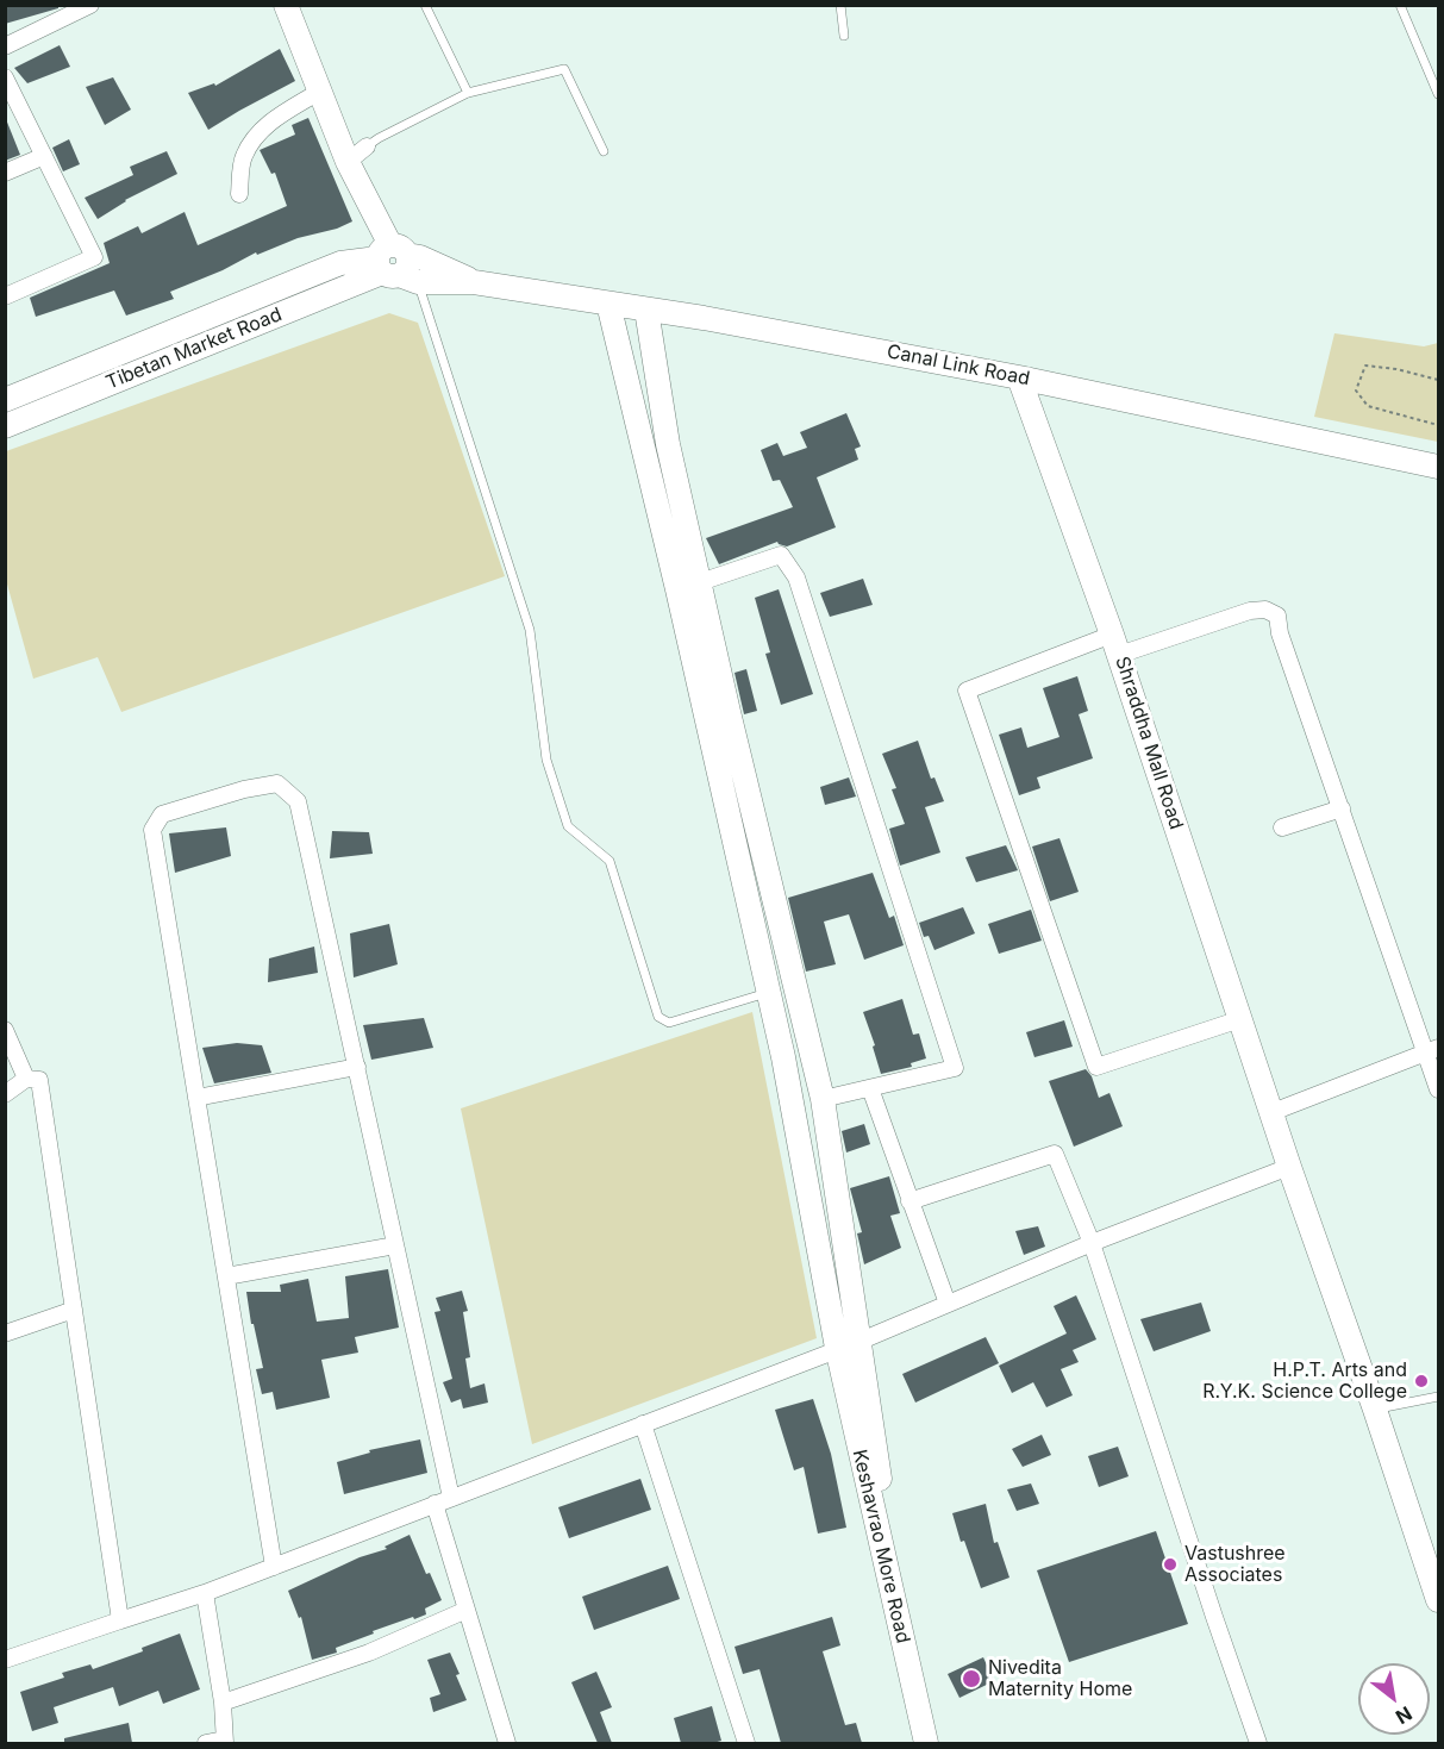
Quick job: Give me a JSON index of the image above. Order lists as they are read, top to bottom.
{
  "streets": {
    "street": [
      "Tibetan Market Road",
      "Canal Link Road",
      "Shraddha Mall Road",
      "Keshavrao More Road"
    ]
  },
  "crossings": [
    ["Tibetan Market Road", "Canal Link Road"],
    ["Canal Link Road", "Shraddha Mall Road"]
  ],
  "places": ["H.P.T. Arts and R.Y.K. Science College", "Vastushree Associates", "Nivedita Maternity Home"],
  "north": "bottom right"
}
